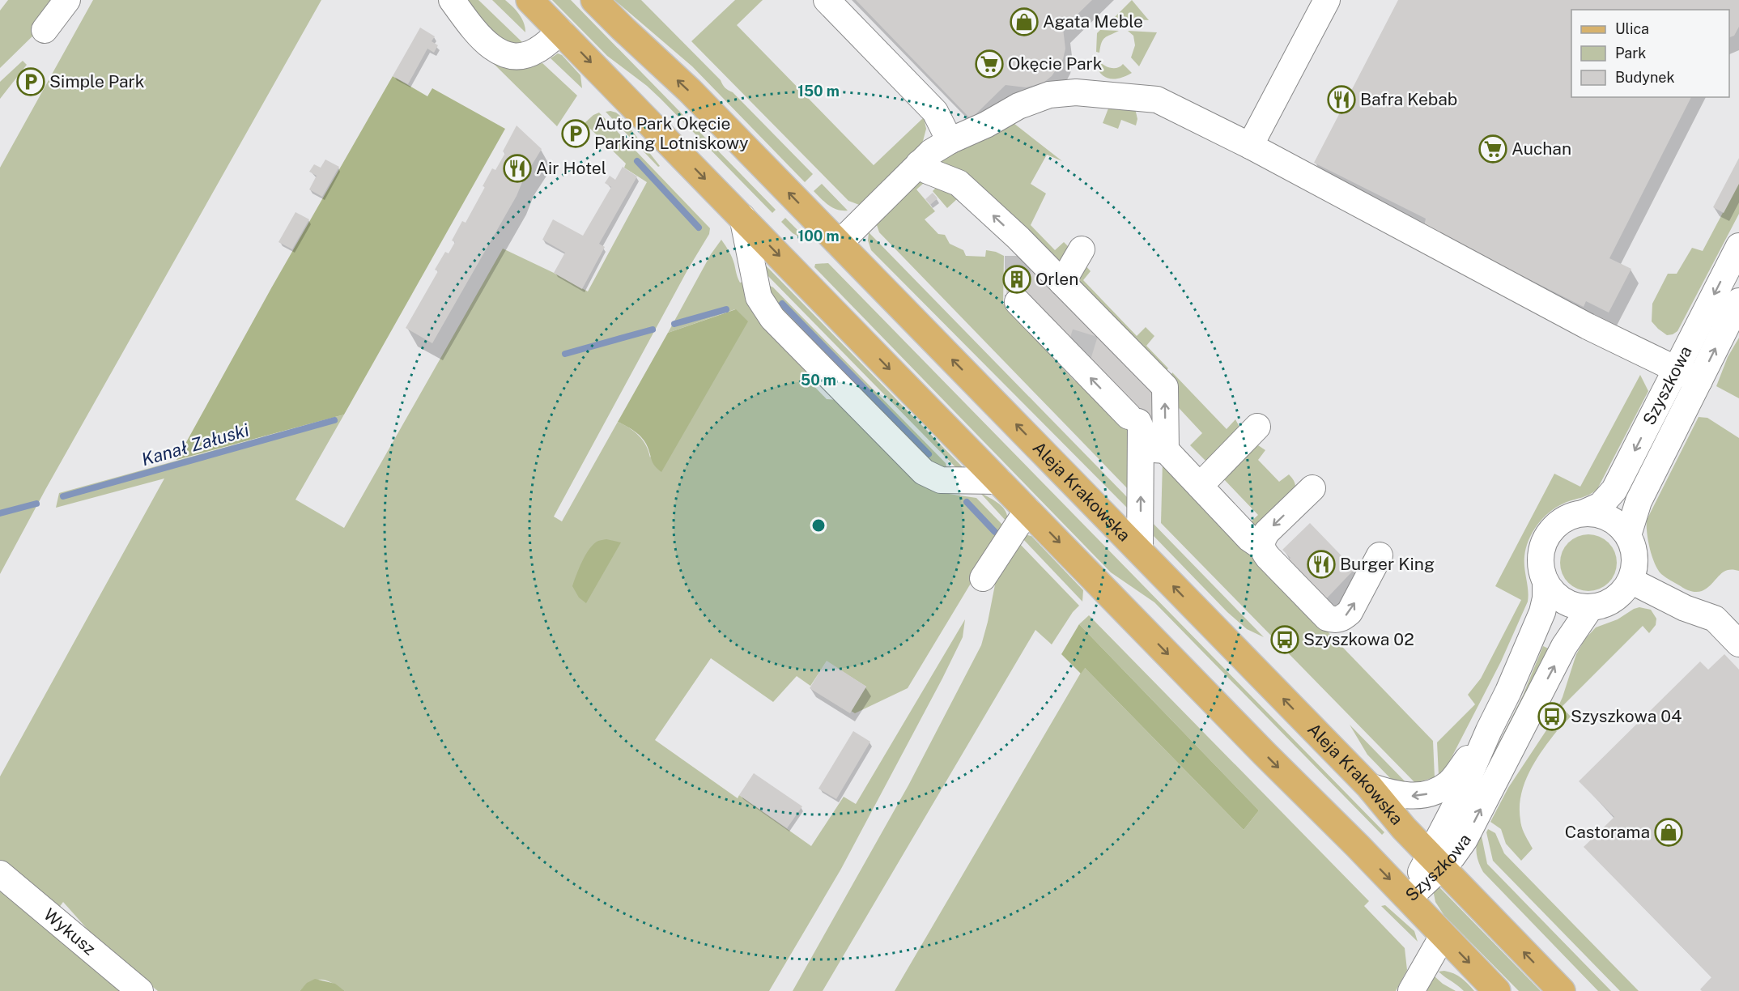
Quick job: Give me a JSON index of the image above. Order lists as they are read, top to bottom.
{
  "streets": {
    "main road": ["Aleja Krakowska"],
    "street": ["Szyszkowa", "Wykusz"]
  },
  "crossings": [
    ["Szyszkowa", "Aleja Krakowska"]
  ],
  "water": ["Kanał Załuski"],
  "places": {
    "shop": ["Agata Meble", "Castorama"],
    "supermarket": ["Okęcie Park", "Auchan"],
    "parking": ["Simple Park", "Auto Park Okęcie Parking Lotniskowy"],
    "restaurant": ["Bafra Kebab", "Air Hotel", "Burger King"],
    "building": ["Orlen"],
    "bus stop": ["Szyszkowa 02", "Szyszkowa 04"]
  },
  "legend": ["Ulica", "Park", "Budynek"],
  "rings": ["150 m", "100 m", "50 m"]
}
